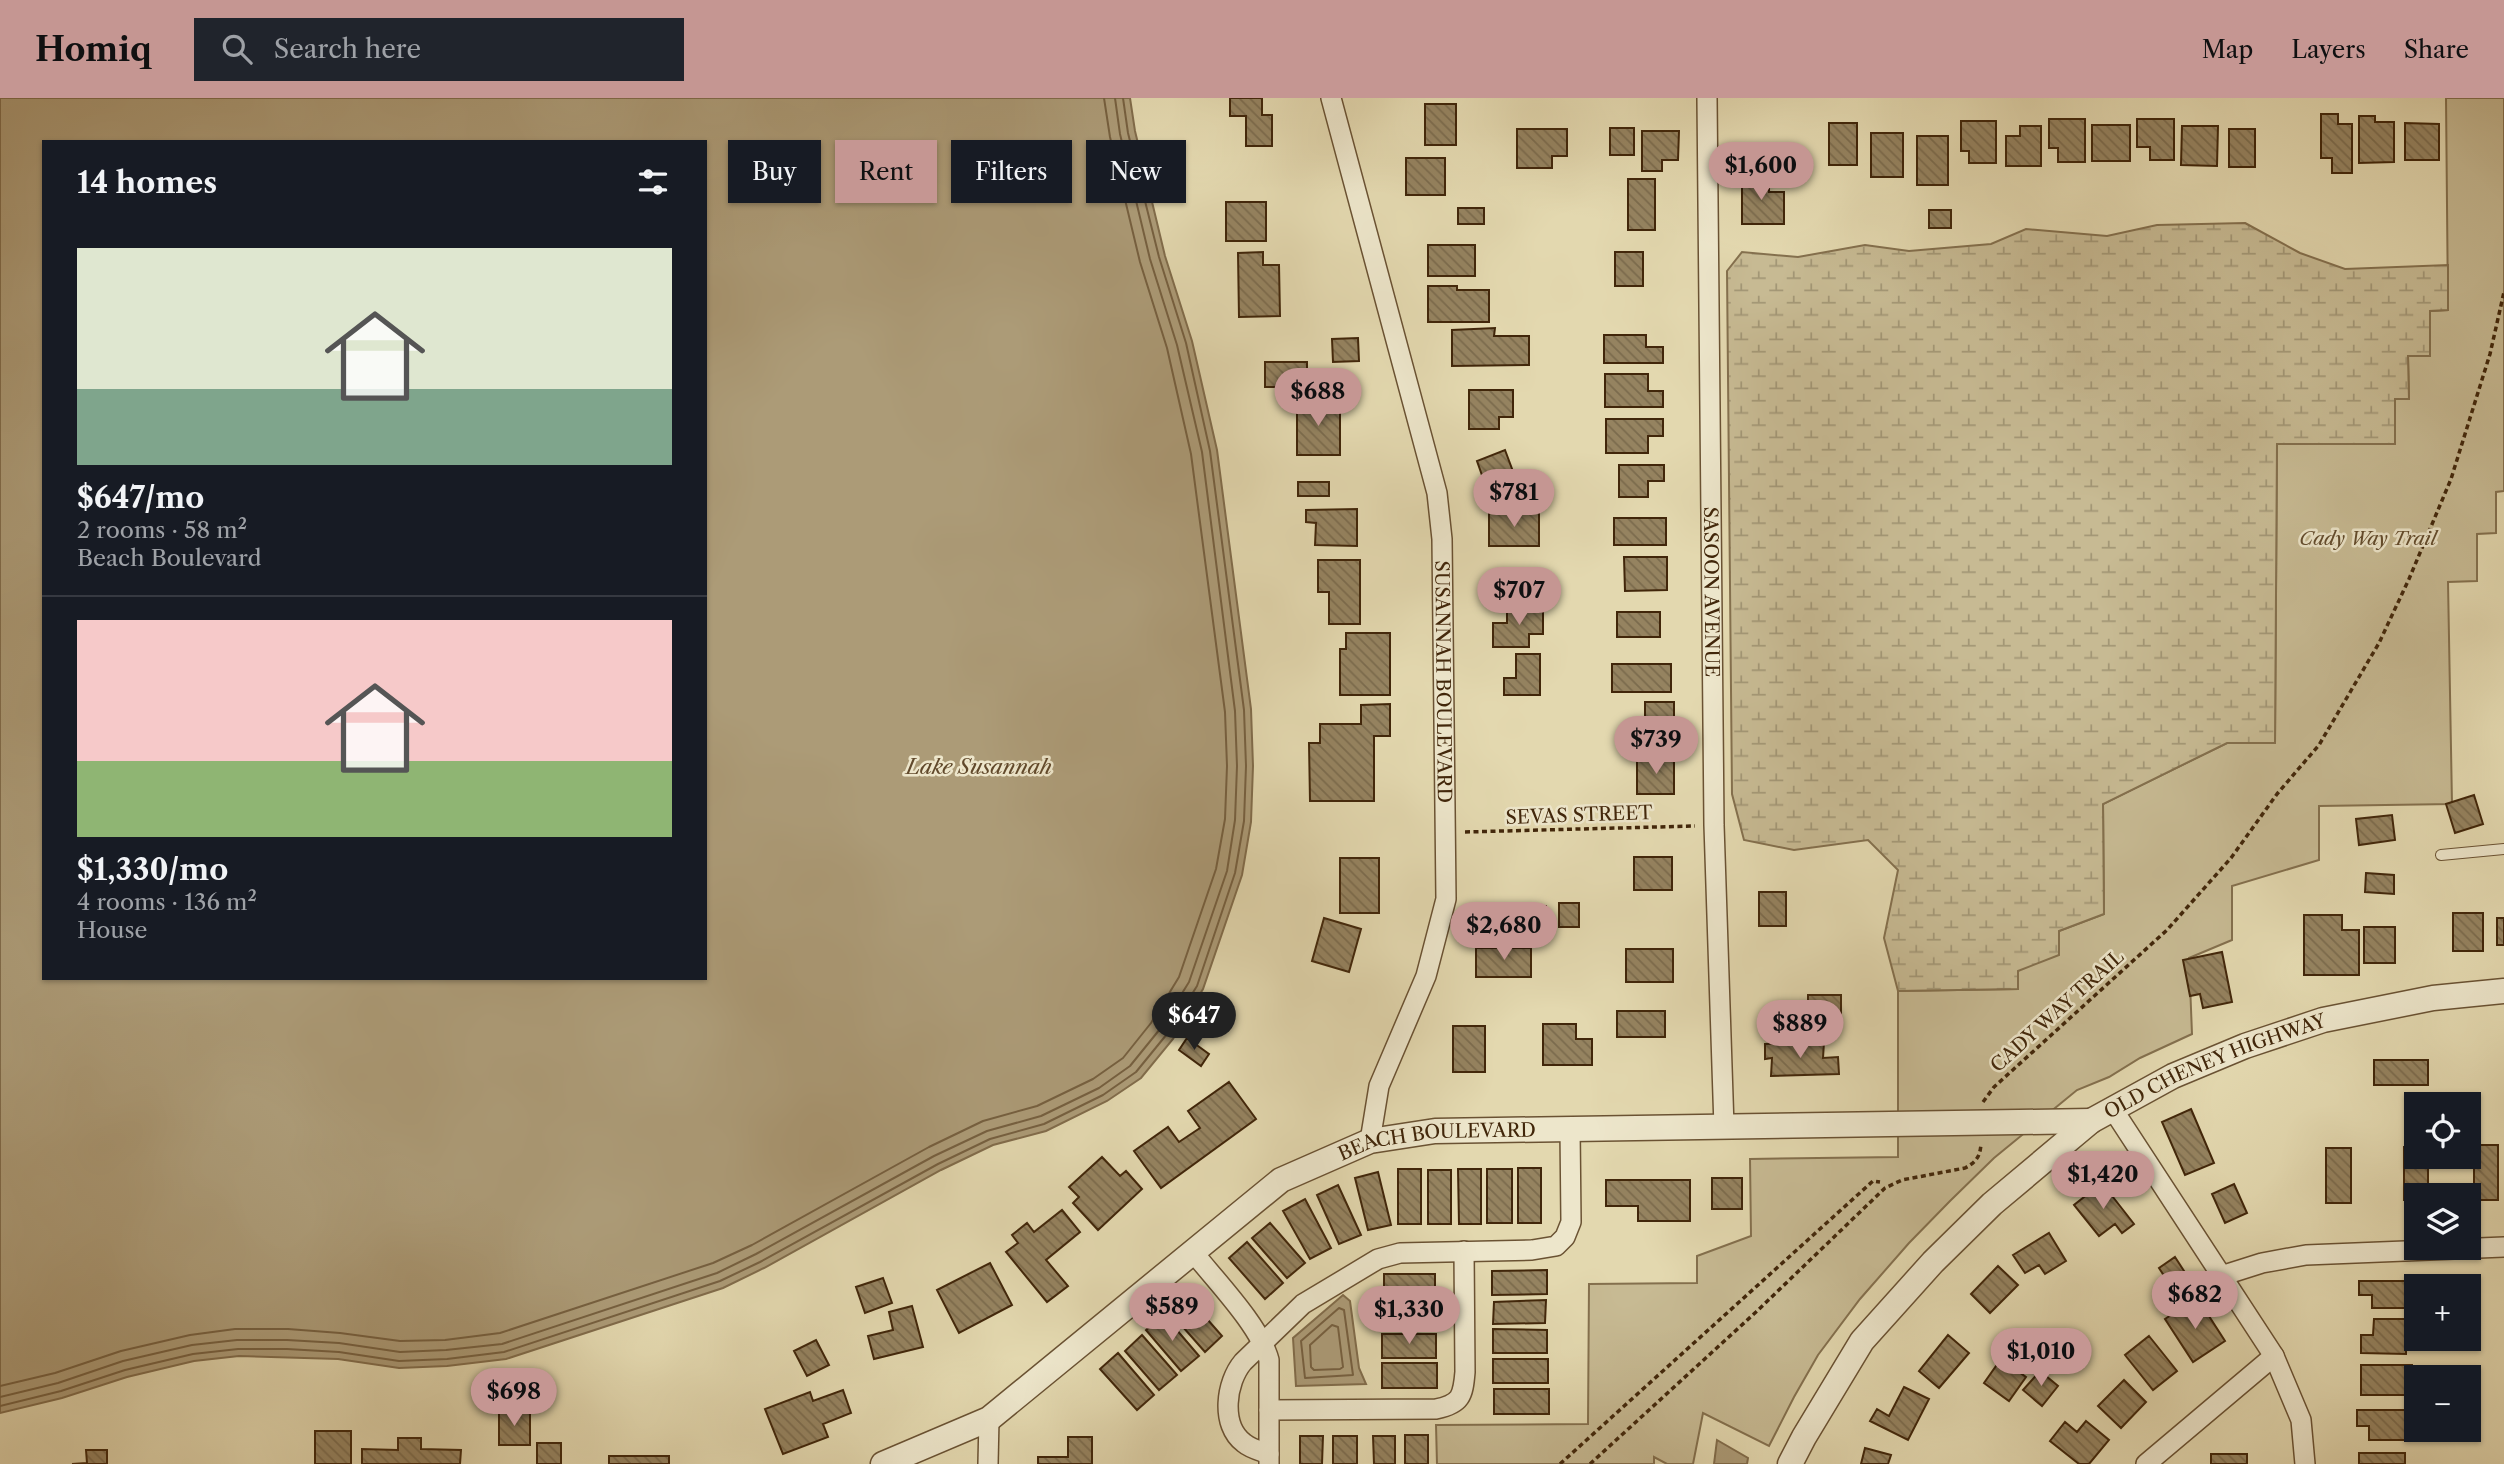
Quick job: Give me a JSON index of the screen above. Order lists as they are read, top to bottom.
{
  "streets": {
    "street": [
      "SASOON AVENUE",
      "SUSANNAH BOULEVARD",
      "OLD CHENEY HIGHWAY",
      "BEACH BOULEVARD"
    ],
    "path": ["SEVAS STREET", "CADY WAY TRAIL"]
  },
  "crossings": [
    ["SASOON AVENUE", "SEVAS STREET"],
    ["SASOON AVENUE", "BEACH BOULEVARD"],
    ["SUSANNAH BOULEVARD", "SEVAS STREET"],
    ["SUSANNAH BOULEVARD", "BEACH BOULEVARD"],
    ["OLD CHENEY HIGHWAY", "BEACH BOULEVARD"]
  ],
  "water": ["Lake Susannah"],
  "parks": ["Cady Way Trail"],
  "page": {
    "header": "Homiq",
    "search": "Search here",
    "nav": ["Map", "Layers", "Share"],
    "chip": [
      "Buy",
      "Rent",
      "Filters",
      "New"
    ],
    "heading": "14 homes",
    "price": [
      "$1,600",
      "$688",
      "$781",
      "$707",
      "$739",
      "$2,680",
      "$647",
      "$889",
      "$1,420",
      "$682",
      "$589",
      "$1,330",
      "$1,010",
      "$698"
    ],
    "list": [
      {
        "name": "$647/mo",
        "note": "2 rooms · 58 m² · Beach Boulevard"
      },
      {
        "name": "$1,330/mo",
        "note": "4 rooms · 136 m² · House"
      }
    ],
    "map_buttons": ["+", "−"]
  }
}
